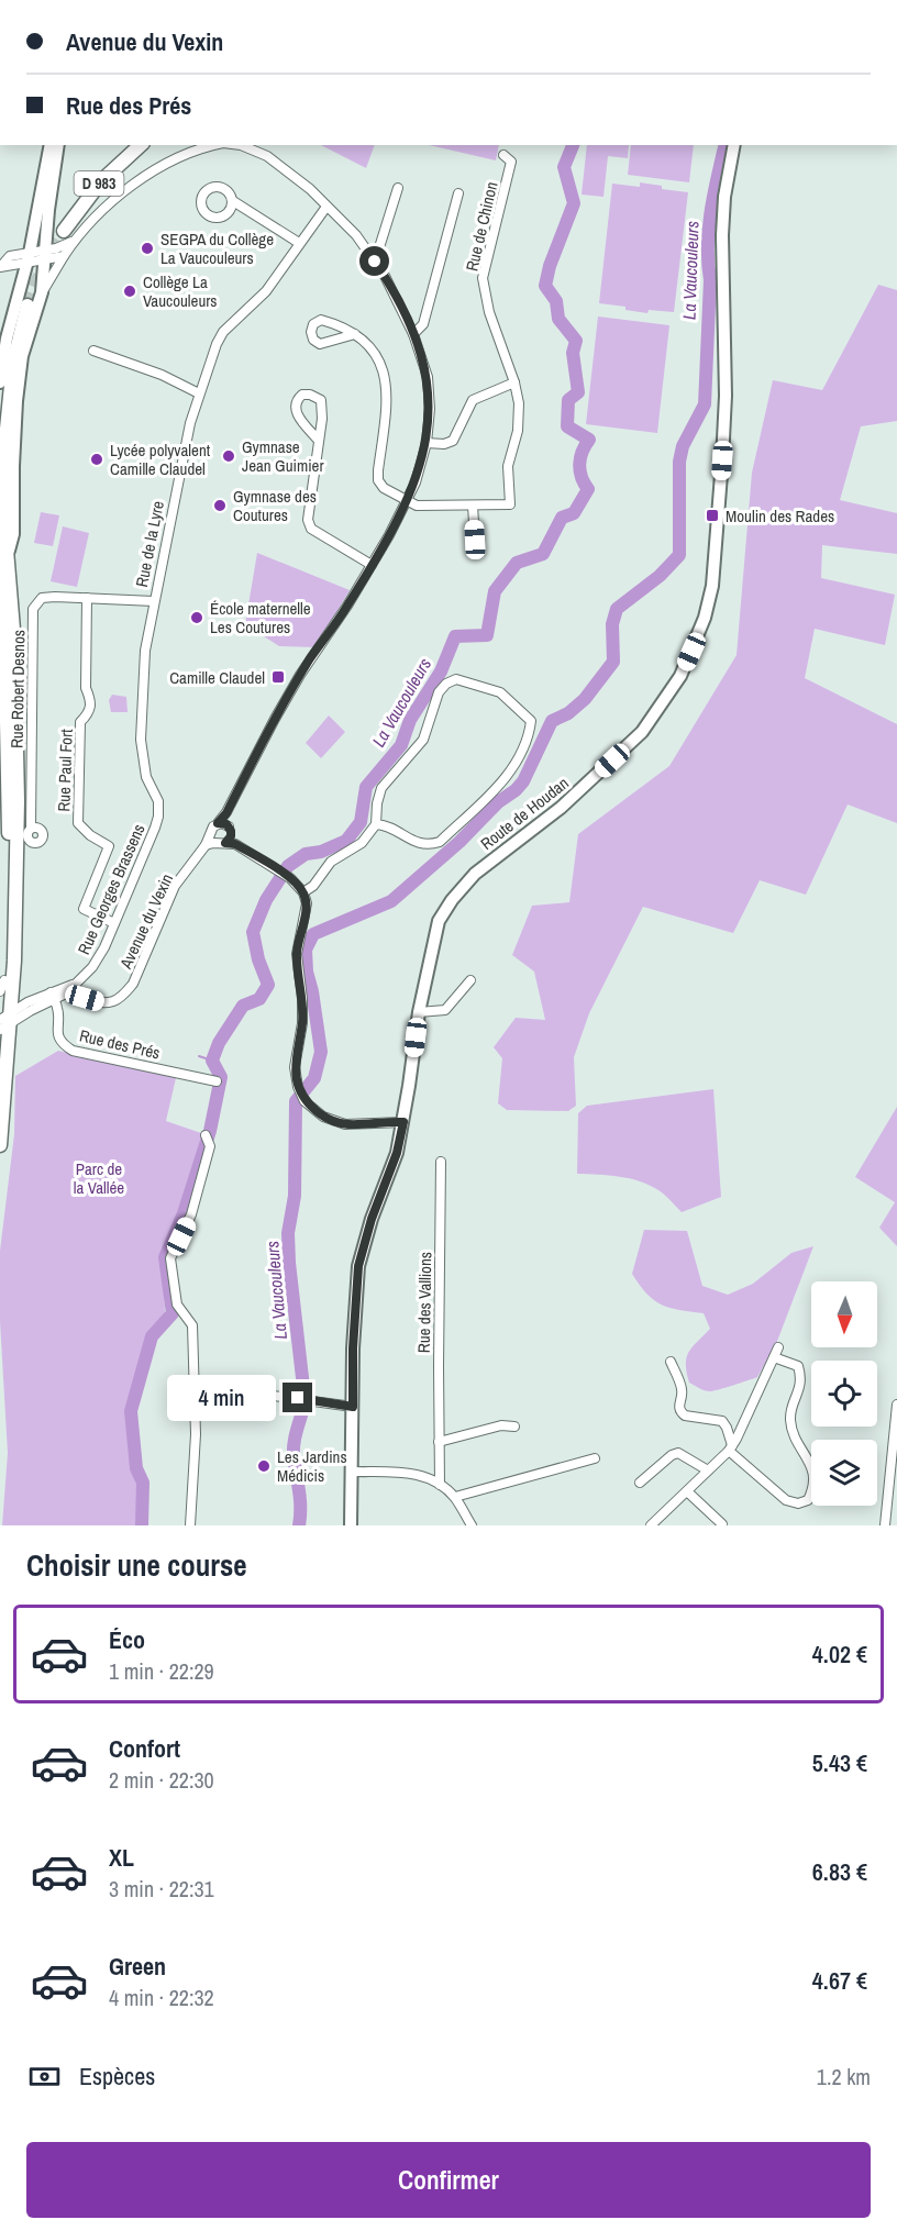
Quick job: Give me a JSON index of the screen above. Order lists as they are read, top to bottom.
{
  "streets": {
    "main road": ["D 983"],
    "street": [
      "Rue de Chinon",
      "Rue de la Lyre",
      "Rue Robert Desnos",
      "Rue Paul Fort",
      "Route de Houdan",
      "Rue Georges Brassens",
      "Avenue du Vexin",
      "Rue des Prés",
      "Rue des Vallions"
    ]
  },
  "crossings": [
    ["Rue de la Lyre", "Rue Robert Desnos"],
    ["Rue de la Lyre", "Rue Georges Brassens"],
    ["Rue Robert Desnos", "Rue Paul Fort"],
    ["Rue Paul Fort", "Rue Georges Brassens"],
    ["Rue Georges Brassens", "Avenue du Vexin"]
  ],
  "water": ["La Vaucouleurs"],
  "parks": ["Parc de la Vallée"],
  "places": {
    "other": [
      "SEGPA du Collège La Vaucouleurs",
      "Collège La Vaucouleurs",
      "Gymnase Jean Guimier",
      "Lycée polyvalent Camille Claudel",
      "Gymnase des Coutures",
      "École maternelle Les Coutures",
      "Les Jardins Médicis"
    ],
    "transit": ["Moulin des Rades", "Camille Claudel"]
  },
  "north": "bottom",
  "page": {
    "banner": ["Avenue du Vexin", "Rue des Prés"],
    "bubble": "4 min",
    "heading": "Choisir une course",
    "list": [
      {
        "name": "Éco",
        "note": "1 min · 22:29",
        "value": "4.02 €"
      },
      {
        "name": "Confort",
        "note": "2 min · 22:30",
        "value": "5.43 €"
      },
      {
        "name": "XL",
        "note": "3 min · 22:31",
        "value": "6.83 €"
      },
      {
        "name": "Green",
        "note": "4 min · 22:32",
        "value": "4.67 €"
      }
    ],
    "pay": ["Espèces", "1.2 km"],
    "buttons": "Confirmer"
  }
}
